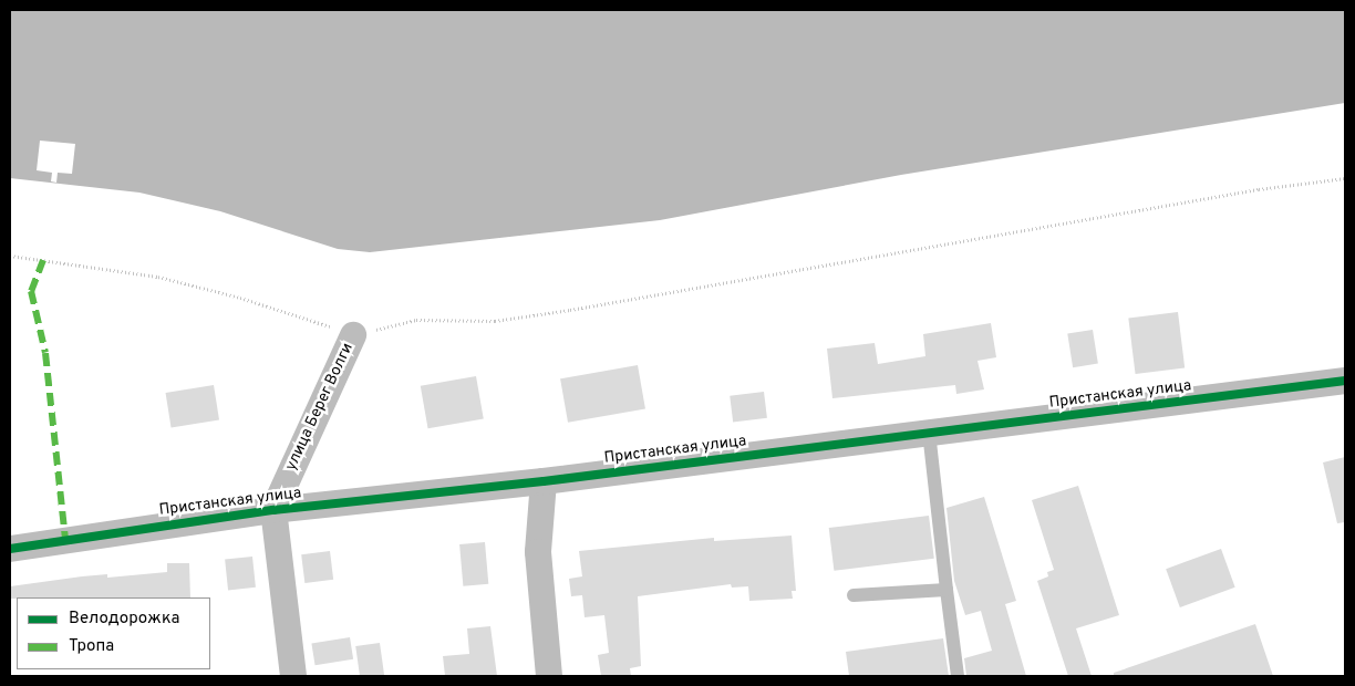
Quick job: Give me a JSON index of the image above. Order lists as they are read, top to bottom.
{
  "streets": {
    "street": ["Пристанская улица", "улица Берег Волги"]
  },
  "crossings": [
    ["Пристанская улица", "улица Берег Волги"]
  ],
  "legend": ["Велодорожка", "Тропа"]
}
